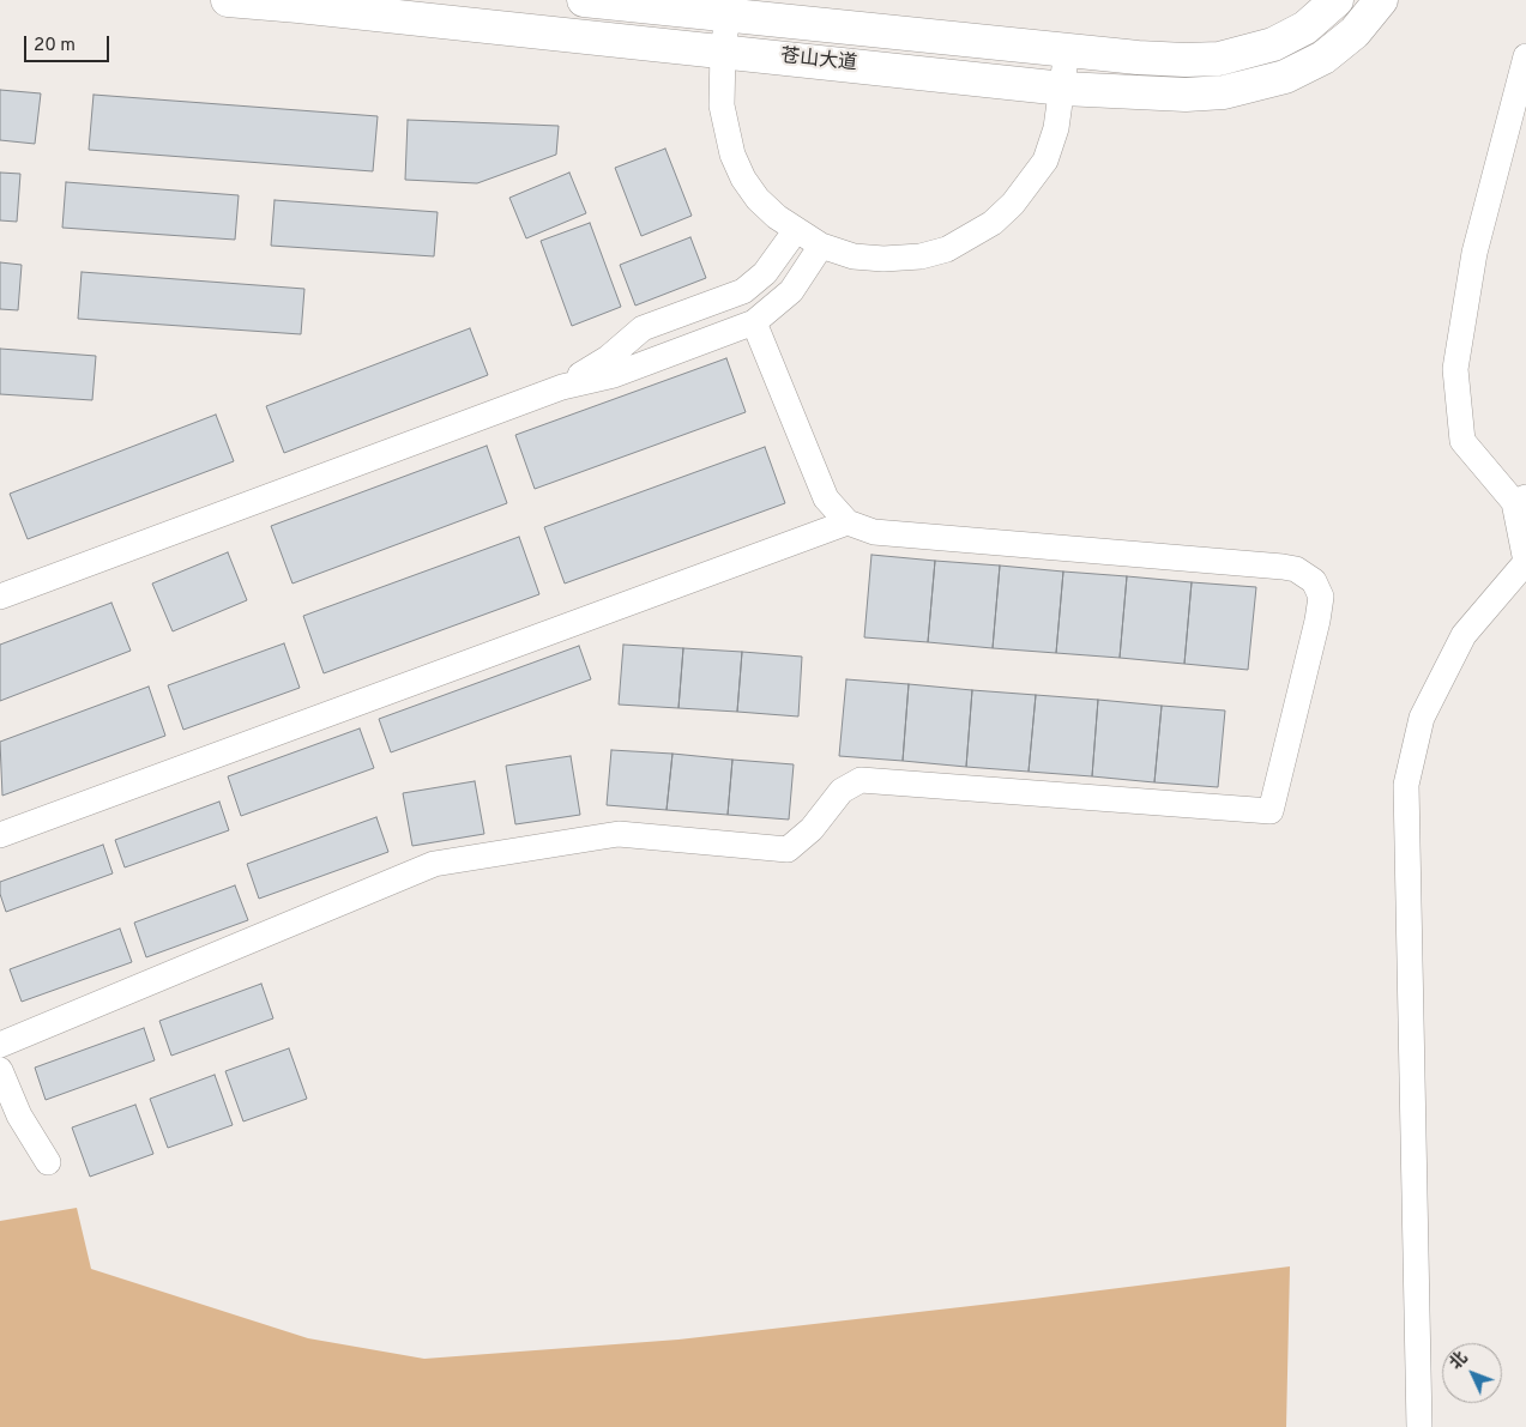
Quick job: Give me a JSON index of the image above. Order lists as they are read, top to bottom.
{
  "streets": {
    "main road": ["苍山大道"]
  },
  "scale_bar": "20 m",
  "north": "top left"
}
